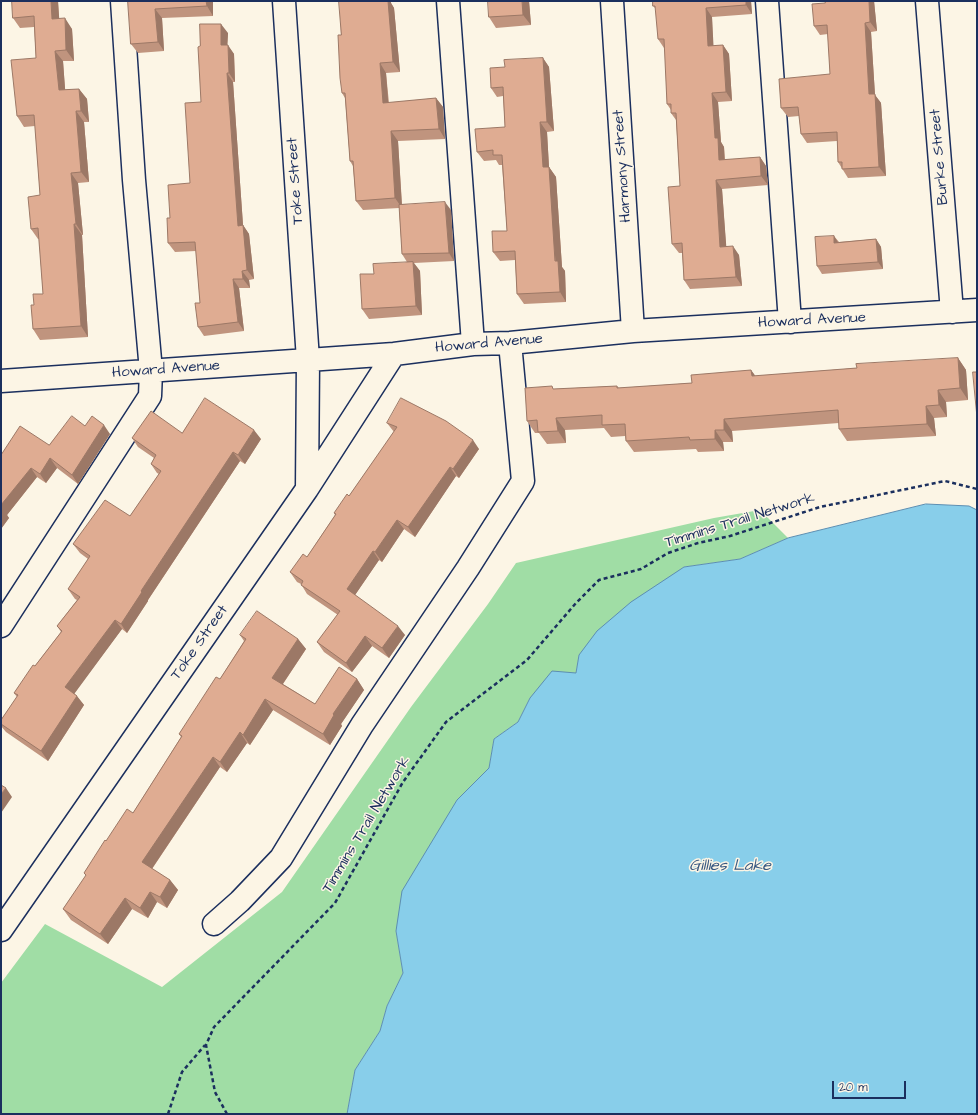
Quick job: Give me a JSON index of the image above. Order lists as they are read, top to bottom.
{
  "streets": {
    "street": [
      "Burke Street",
      "Harmony Street",
      "Toke Street",
      "Howard Avenue"
    ],
    "path": ["Timmins Trail Network"]
  },
  "crossings": [
    ["Burke Street", "Howard Avenue"],
    ["Harmony Street", "Howard Avenue"],
    ["Toke Street", "Howard Avenue"]
  ],
  "water": ["Gillies Lake"],
  "scale_bar": "20 m"
}
